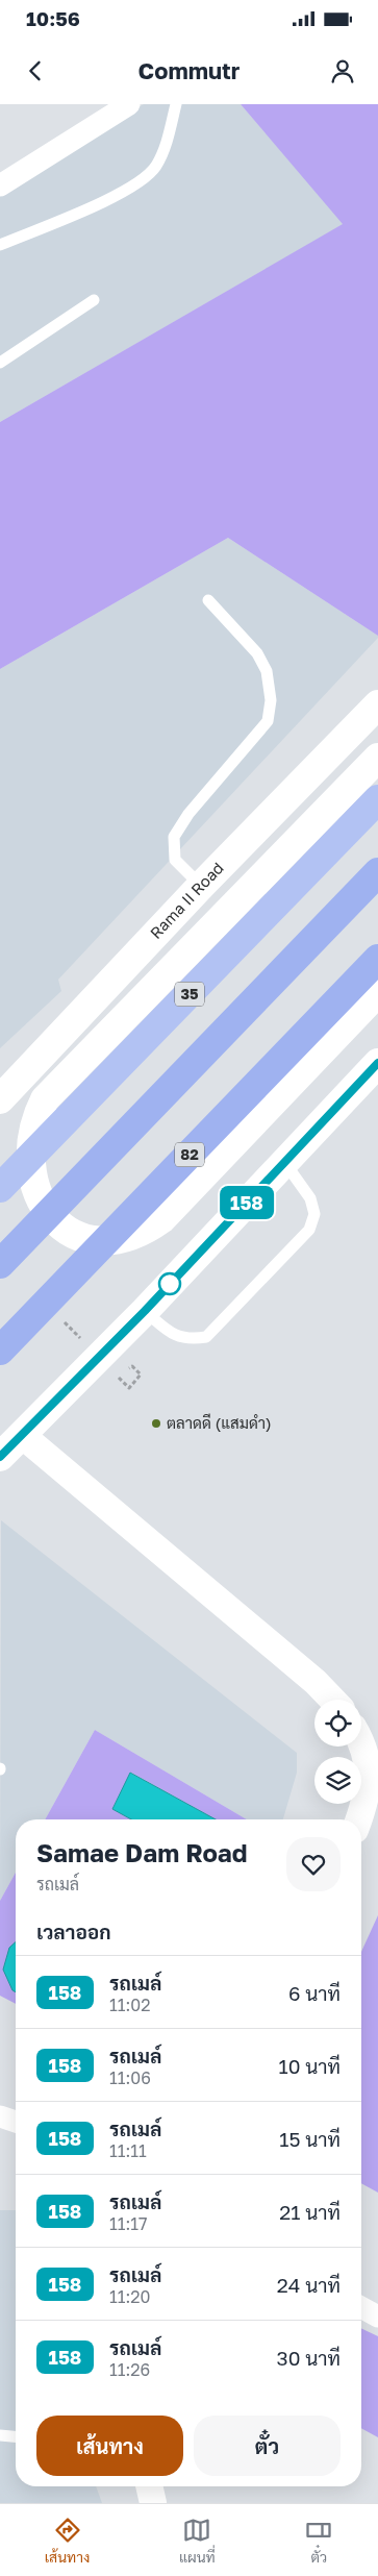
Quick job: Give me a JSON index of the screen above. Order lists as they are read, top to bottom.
{
  "streets": {
    "highway": ["35", "82"],
    "main road": ["Rama II Road"]
  },
  "places": ["ตลาดดี (แสมดำ)"],
  "lines": ["bus line 158"],
  "page": {
    "status": "10:56",
    "header": "Commutr",
    "on_map": "158",
    "heading": [
      ["Samae Dam Road", "รถเมล์"],
      "เวลาออก"
    ],
    "list": [
      {
        "mark": "158",
        "name": "รถเมล์",
        "note": "11:02",
        "value": "6 นาที"
      },
      {
        "mark": "158",
        "name": "รถเมล์",
        "note": "11:06",
        "value": "10 นาที"
      },
      {
        "mark": "158",
        "name": "รถเมล์",
        "note": "11:11",
        "value": "15 นาที"
      },
      {
        "mark": "158",
        "name": "รถเมล์",
        "note": "11:17",
        "value": "21 นาที"
      },
      {
        "mark": "158",
        "name": "รถเมล์",
        "note": "11:20",
        "value": "24 นาที"
      },
      {
        "mark": "158",
        "name": "รถเมล์",
        "note": "11:26",
        "value": "30 นาที"
      }
    ],
    "buttons": ["เส้นทาง", "ตั๋ว"],
    "tabs": ["เส้นทาง", "แผนที่", "ตั๋ว"]
  }
}
